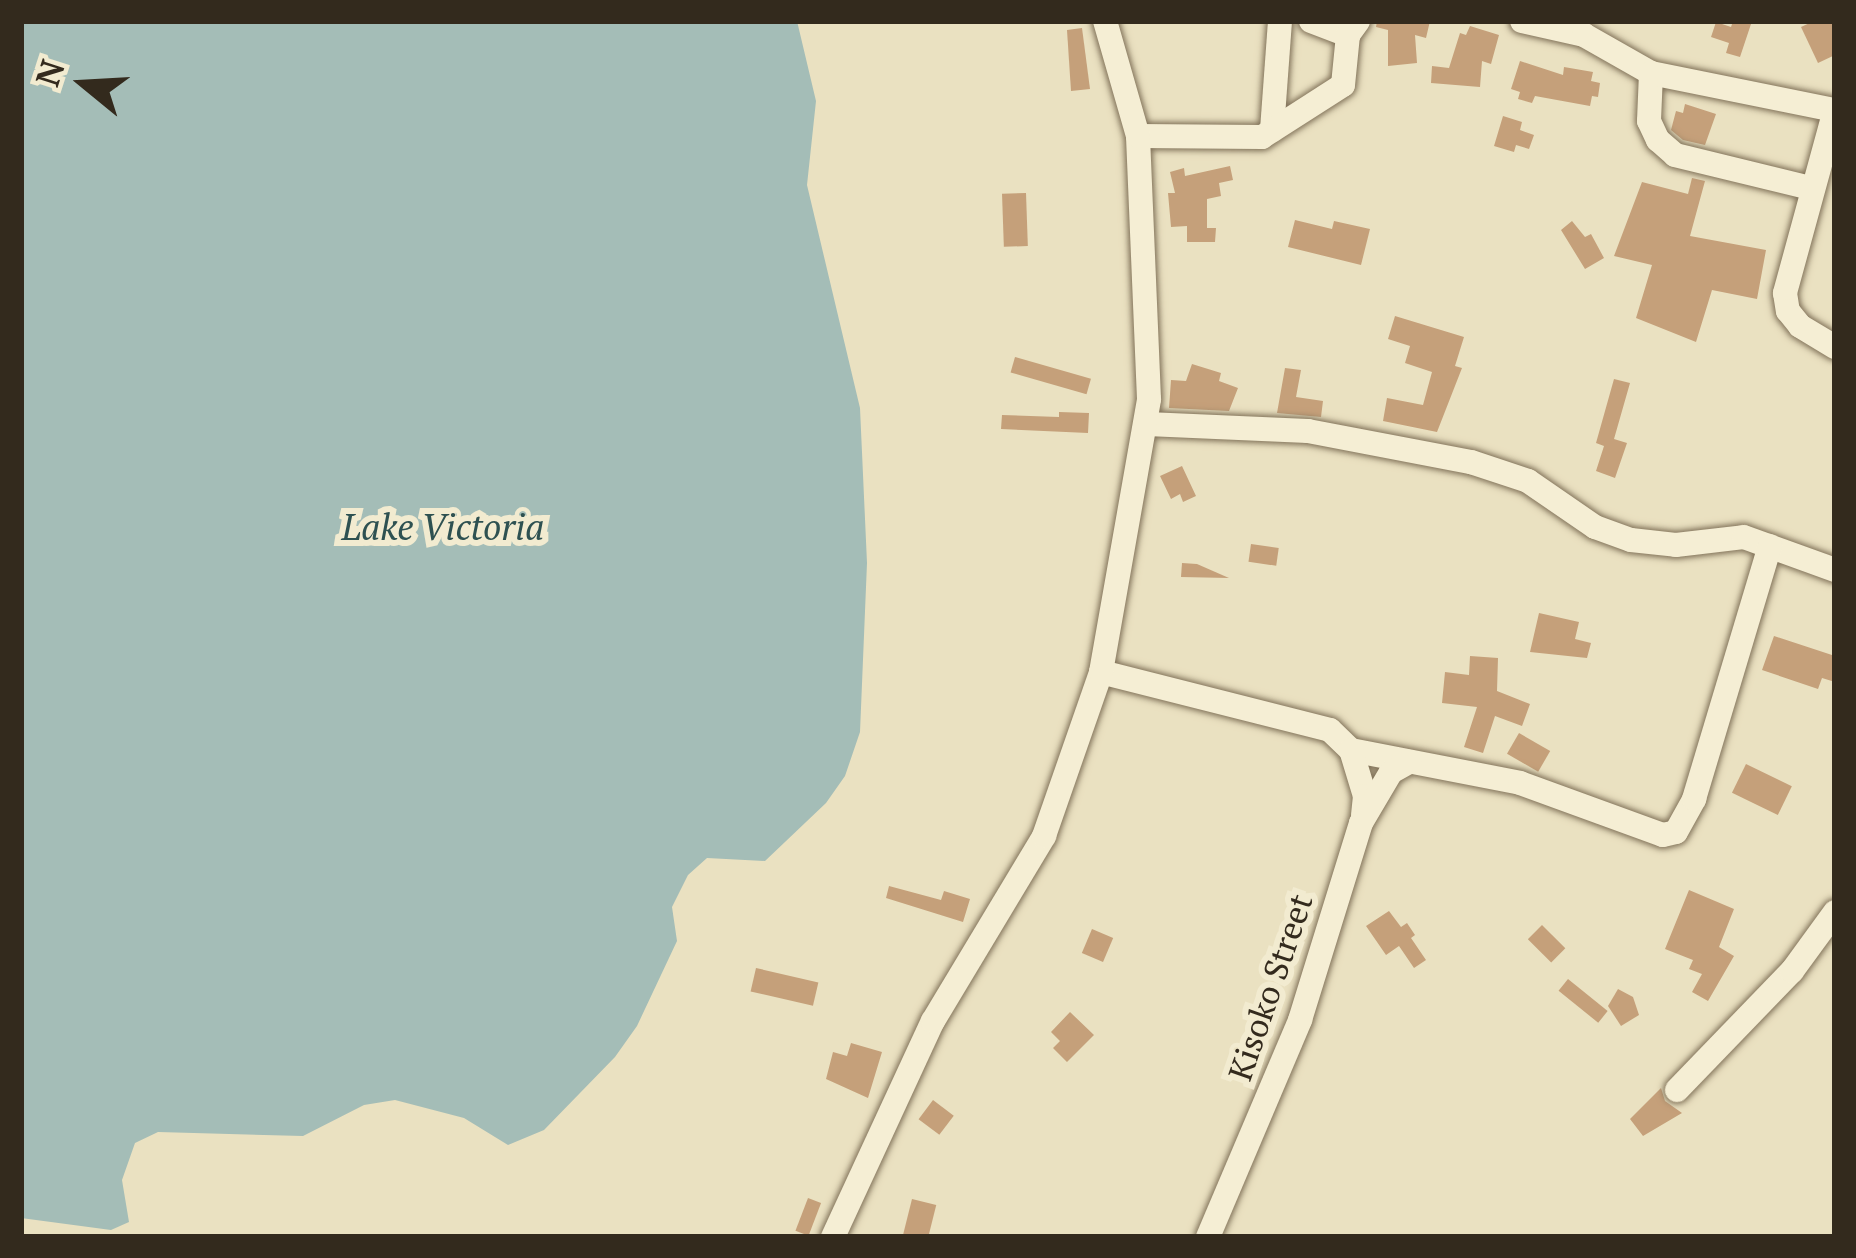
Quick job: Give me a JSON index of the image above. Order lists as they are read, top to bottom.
{
  "streets": {
    "street": ["Kisoko Street"]
  },
  "water": ["Lake Victoria"],
  "north": "left"
}
